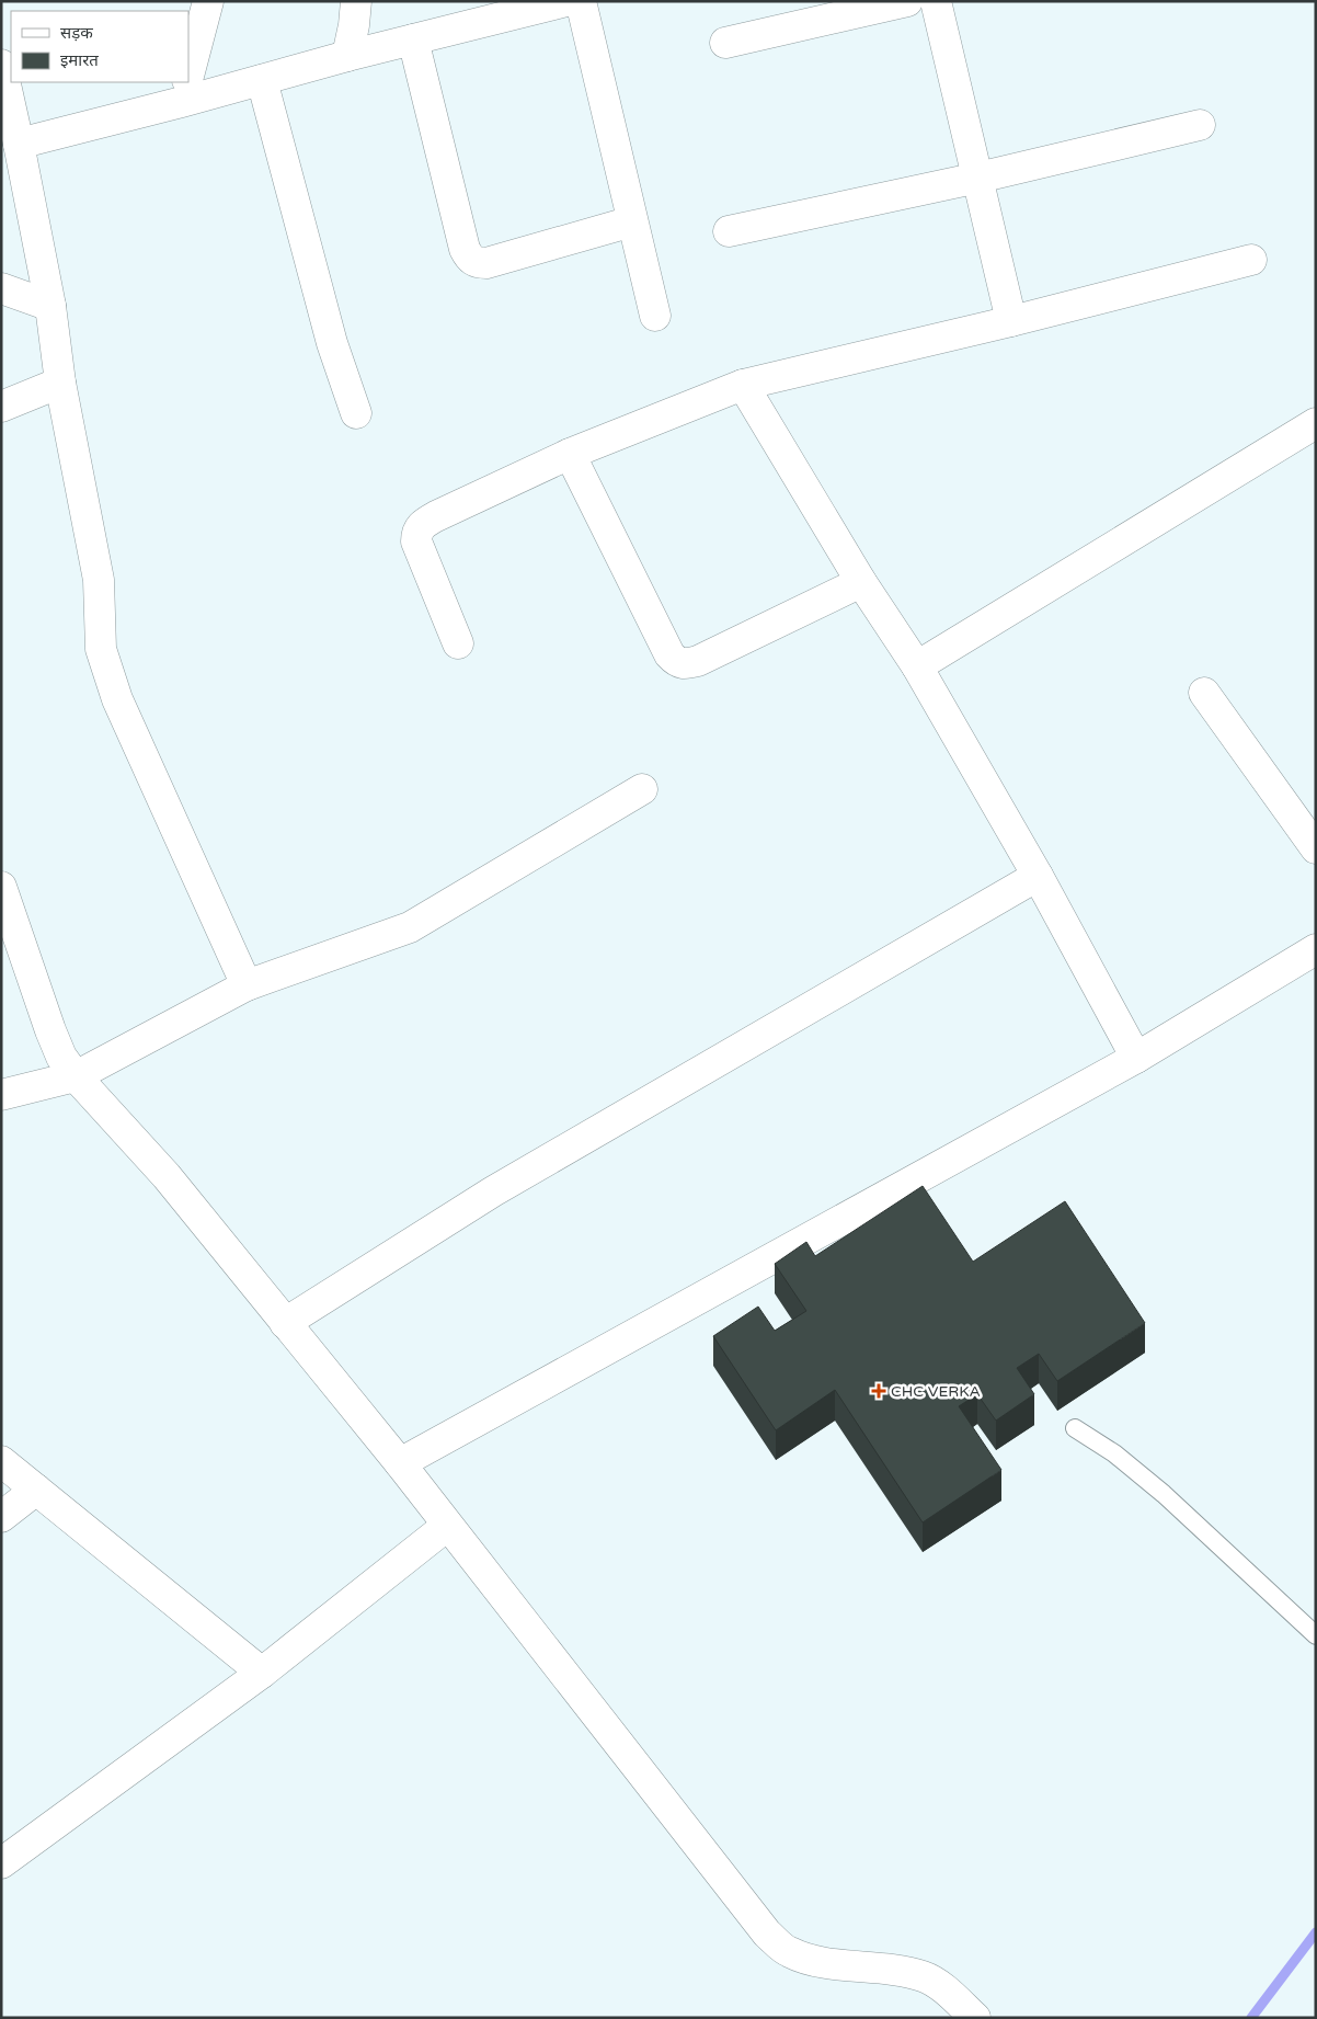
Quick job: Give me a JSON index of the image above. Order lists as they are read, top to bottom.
{
  "places": {
    "health": ["CHC VERKA"]
  },
  "legend": ["सड़क", "इमारत"]
}
